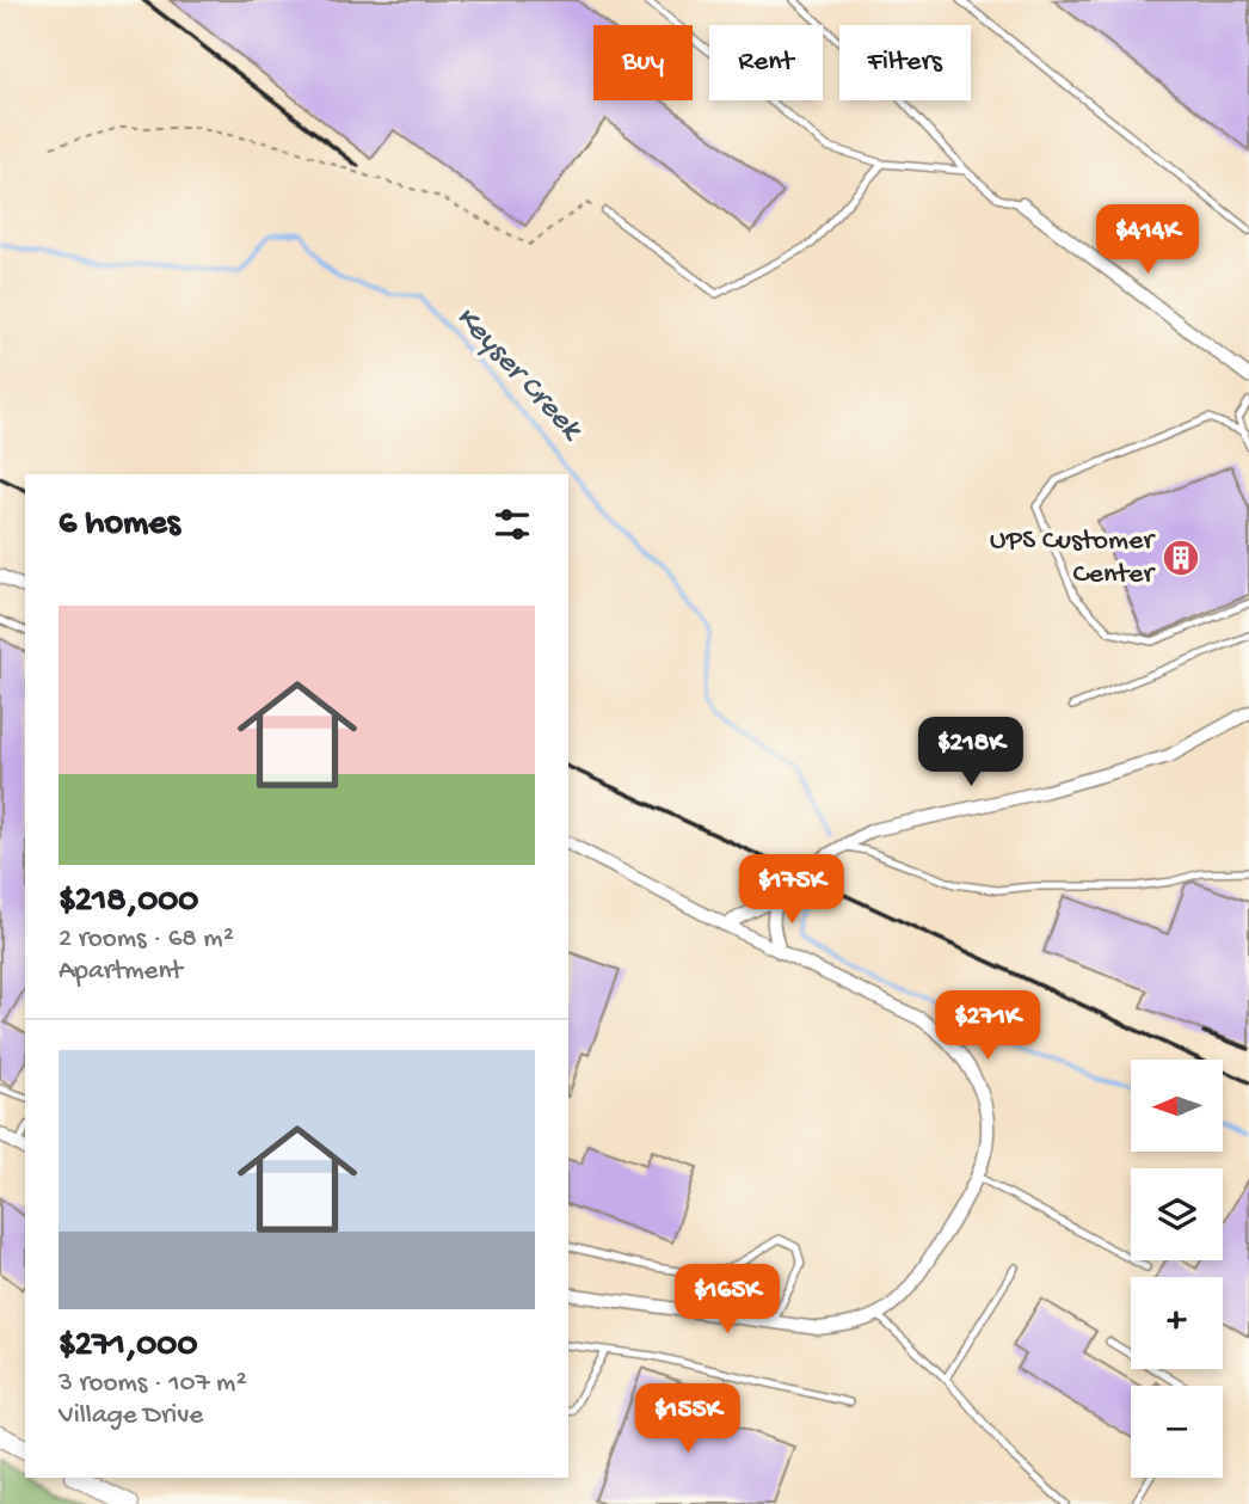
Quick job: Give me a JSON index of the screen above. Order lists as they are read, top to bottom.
{
  "water": ["Keyser Creek"],
  "places": {
    "building": ["UPS Customer Center"]
  },
  "north": "left",
  "page": {
    "chip": ["Buy", "Rent", "Filters"],
    "price": [
      "$414K",
      "$218K",
      "$175K",
      "$271K",
      "$165K",
      "$155K"
    ],
    "heading": "6 homes",
    "list": [
      {
        "name": "$218,000",
        "note": "2 rooms · 68 m² · Apartment"
      },
      {
        "name": "$271,000",
        "note": "3 rooms · 107 m² · Village Drive"
      }
    ],
    "map_buttons": ["+", "−"]
  }
}
